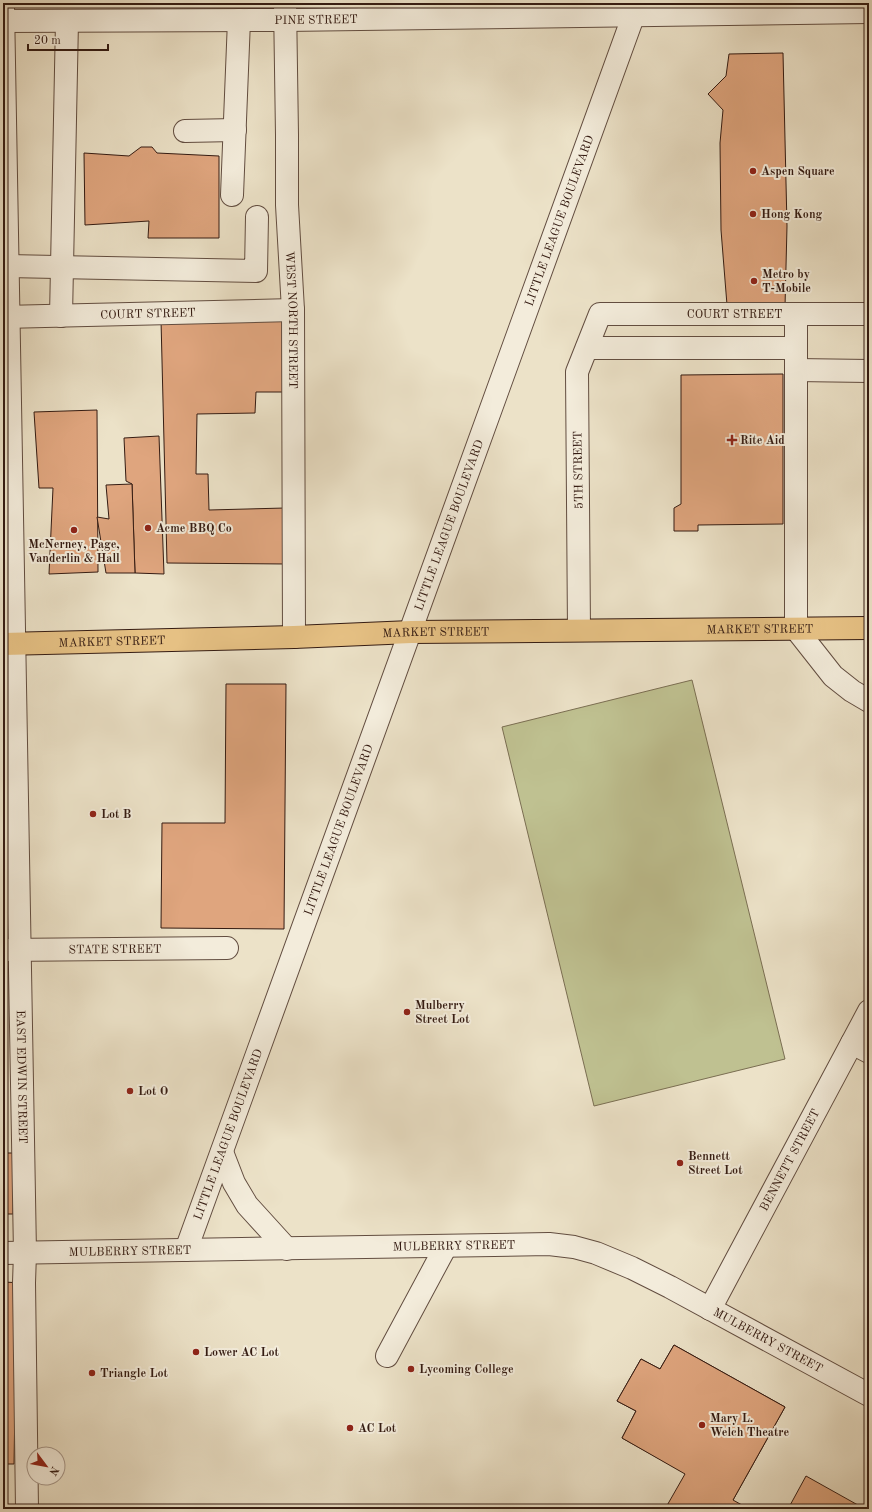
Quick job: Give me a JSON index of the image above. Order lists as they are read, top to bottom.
{
  "streets": {
    "main road": ["MARKET STREET"],
    "street": [
      "PINE STREET",
      "LITTLE LEAGUE BOULEVARD",
      "COURT STREET",
      "WEST NORTH STREET",
      "5TH STREET",
      "STATE STREET",
      "EAST EDWIN STREET",
      "BENNETT STREET",
      "MULBERRY STREET"
    ]
  },
  "crossings": [
    ["PINE STREET", "LITTLE LEAGUE BOULEVARD"],
    ["PINE STREET", "WEST NORTH STREET"],
    ["PINE STREET", "EAST EDWIN STREET"],
    ["LITTLE LEAGUE BOULEVARD", "MARKET STREET"],
    ["LITTLE LEAGUE BOULEVARD", "MULBERRY STREET"],
    ["COURT STREET", "WEST NORTH STREET"],
    ["COURT STREET", "5TH STREET"],
    ["COURT STREET", "EAST EDWIN STREET"],
    ["WEST NORTH STREET", "MARKET STREET"],
    ["5TH STREET", "MARKET STREET"],
    ["MARKET STREET", "EAST EDWIN STREET"],
    ["STATE STREET", "EAST EDWIN STREET"],
    ["EAST EDWIN STREET", "MULBERRY STREET"],
    ["BENNETT STREET", "MULBERRY STREET"]
  ],
  "places": {
    "other": [
      "Aspen Square",
      "Hong Kong",
      "Metro by T-Mobile",
      "Acme BBQ Co",
      "McNerney, Page, Vanderlin & Hall",
      "Lot B",
      "Mulberry Street Lot",
      "Lot O",
      "Bennett Street Lot",
      "Lower AC Lot",
      "Lycoming College",
      "Triangle Lot",
      "Mary L. Welch Theatre",
      "AC Lot"
    ],
    "health": ["Rite Aid"]
  },
  "scale_bar": "20 m",
  "north": "bottom right"
}
